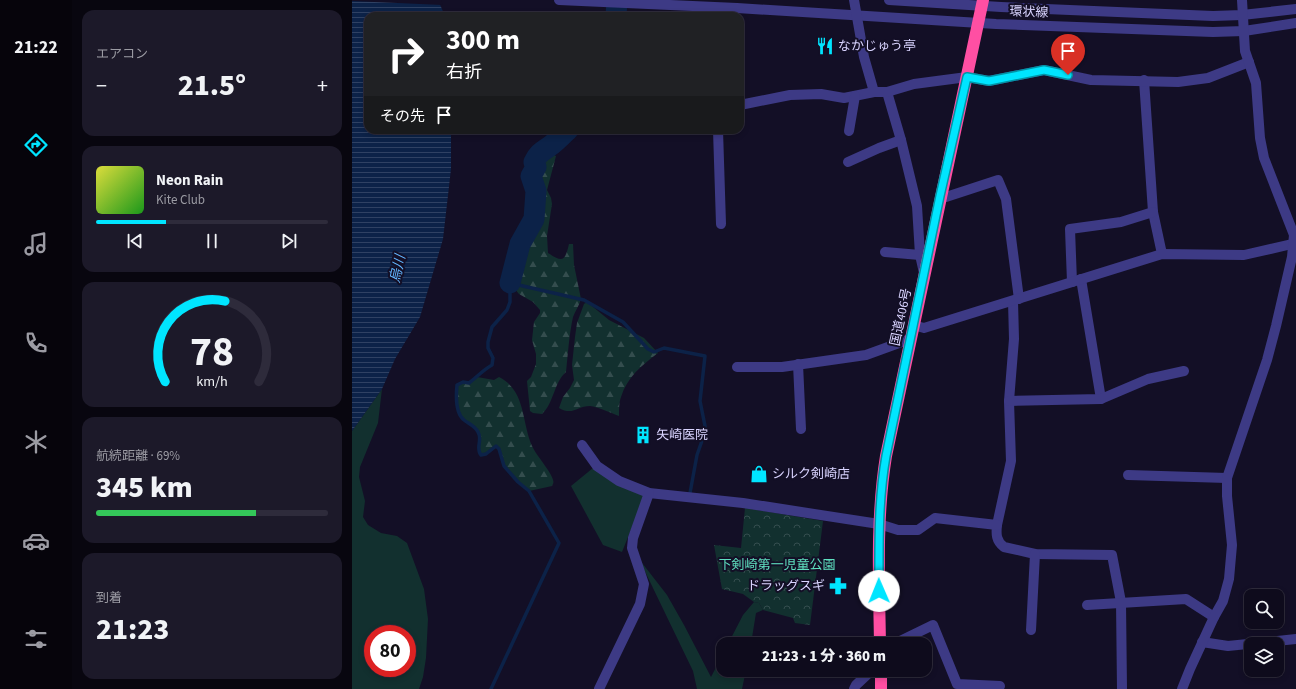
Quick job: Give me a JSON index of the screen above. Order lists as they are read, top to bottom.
{
  "streets": {
    "highway": ["国道406号"],
    "street": ["環状線"]
  },
  "crossings": [
    ["環状線", "国道406号"]
  ],
  "water": ["烏川"],
  "parks": ["下剣崎第一児童公園"],
  "places": {
    "restaurant": ["なかじゅう亭"],
    "building": ["矢崎医院"],
    "shop": ["シルク剣崎店"],
    "pharmacy": ["ドラッグスギ"]
  },
  "page": {
    "tabs": "21:22",
    "tile": [
      "エアコン",
      ["航続距離 · 69%", "345 km"],
      ["到着", "21:23"]
    ],
    "turn": ["300 m", "右折"],
    "heat": ["−", "21.5°", "+"],
    "then": "その先",
    "song": ["Neon Rain", "Kite Club"],
    "limit": "80",
    "trip": "21:23 · 1 分 · 360 m",
    "gauge": ["78", "km/h"]
  }
}
